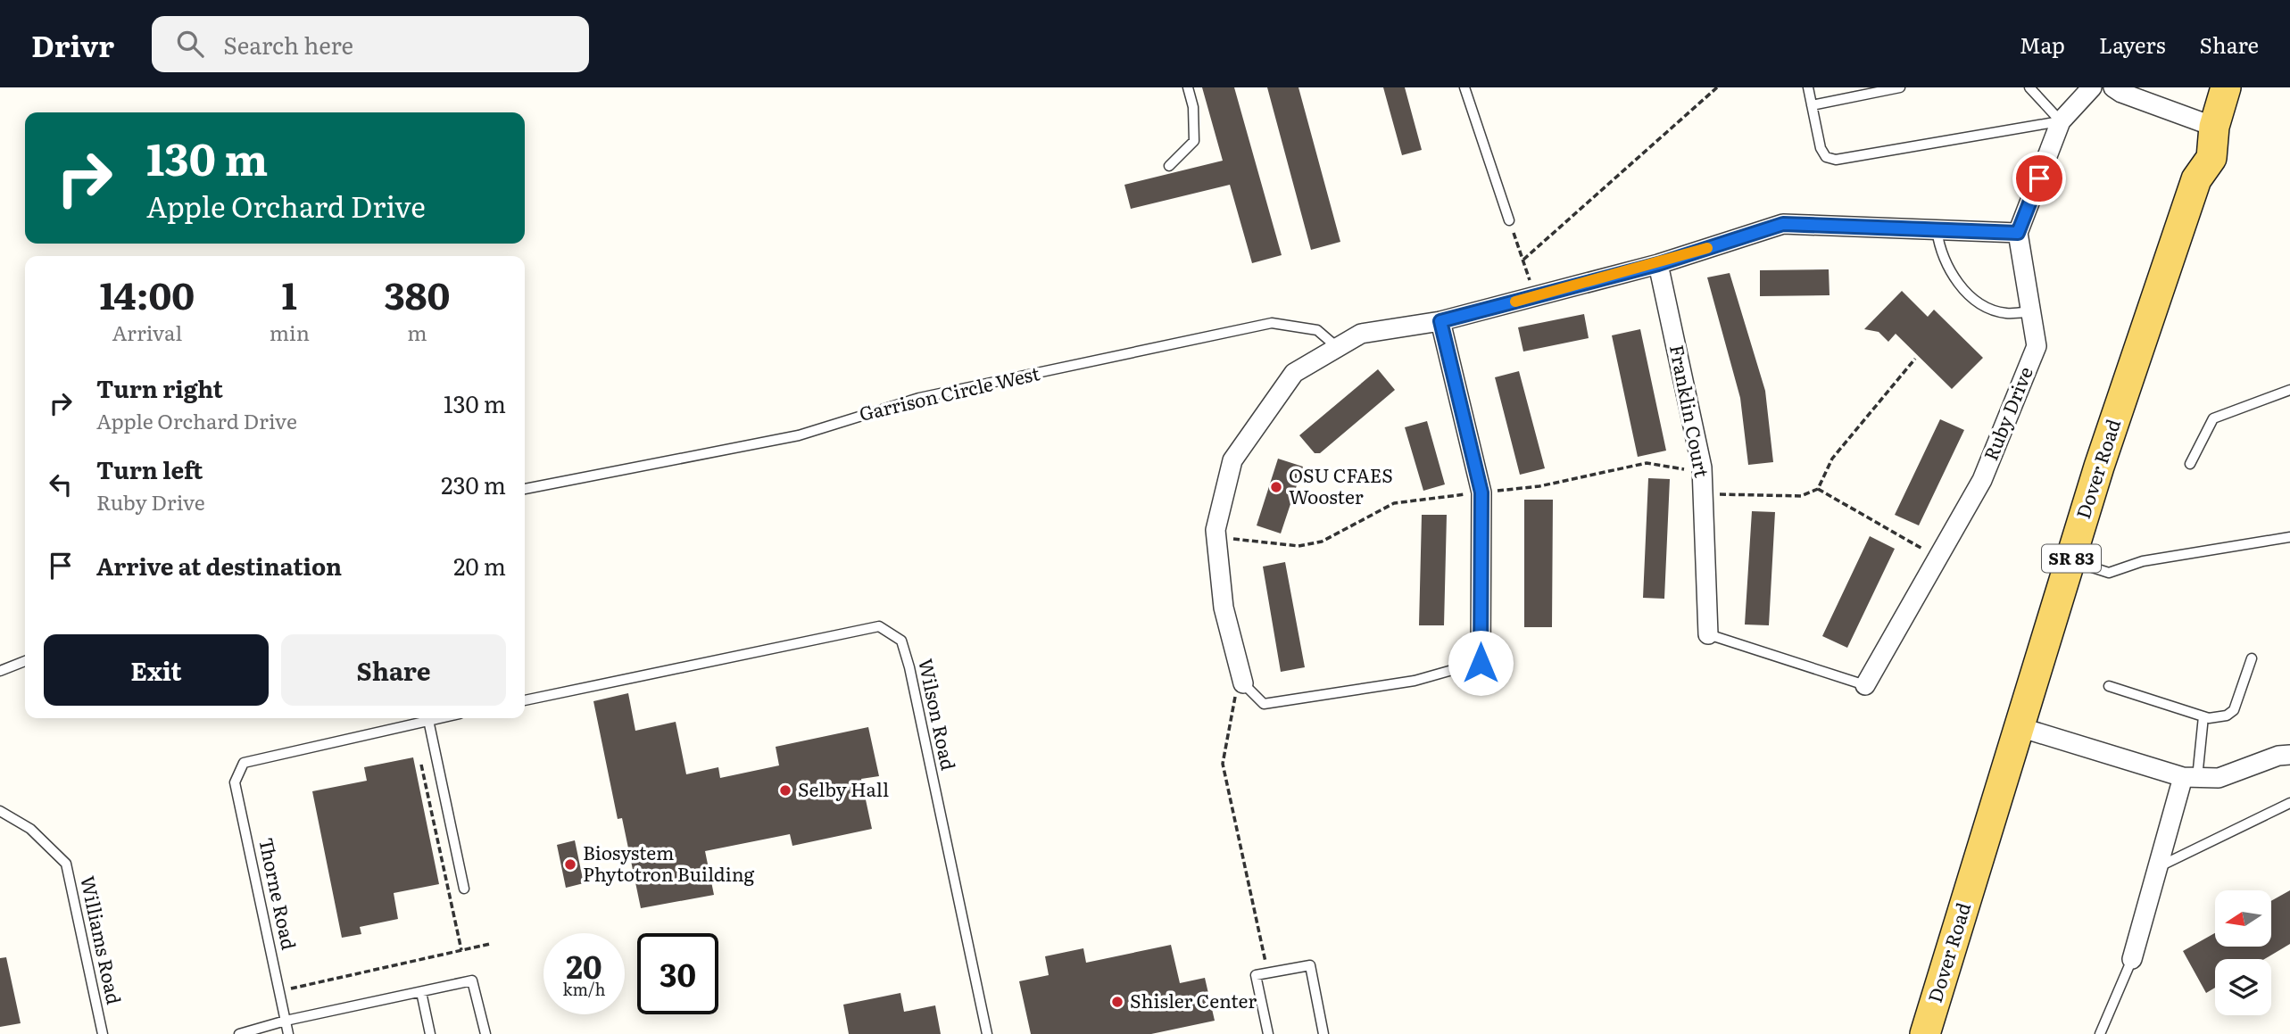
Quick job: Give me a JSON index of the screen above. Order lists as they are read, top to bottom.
{
  "streets": {
    "main road": ["Dover Road", "SR 83"],
    "street": ["Franklin Court", "Ruby Drive"],
    "lane": [
      "Garrison Circle West",
      "Wilson Road",
      "Thorne Road",
      "Williams Road"
    ]
  },
  "places": [
    "OSU CFAES Wooster",
    "Selby Hall",
    "Biosystem Phytotron Building",
    "Shisler Center"
  ],
  "north": "left",
  "page": {
    "header": "Drivr",
    "search": "Search here",
    "nav": ["Map", "Layers", "Share"],
    "turn": ["130 m", "Apple Orchard Drive"],
    "eta": [
      "14:00",
      "Arrival",
      "1",
      "min",
      "380",
      "m"
    ],
    "list": [
      {
        "name": "Turn right",
        "note": "Apple Orchard Drive",
        "value": "130 m"
      },
      {
        "name": "Turn left",
        "note": "Ruby Drive",
        "value": "230 m"
      },
      {
        "name": "Arrive at destination",
        "value": "20 m"
      }
    ],
    "buttons": ["Exit", "Share"],
    "speed": "20 km/h",
    "limit": "30"
  }
}
